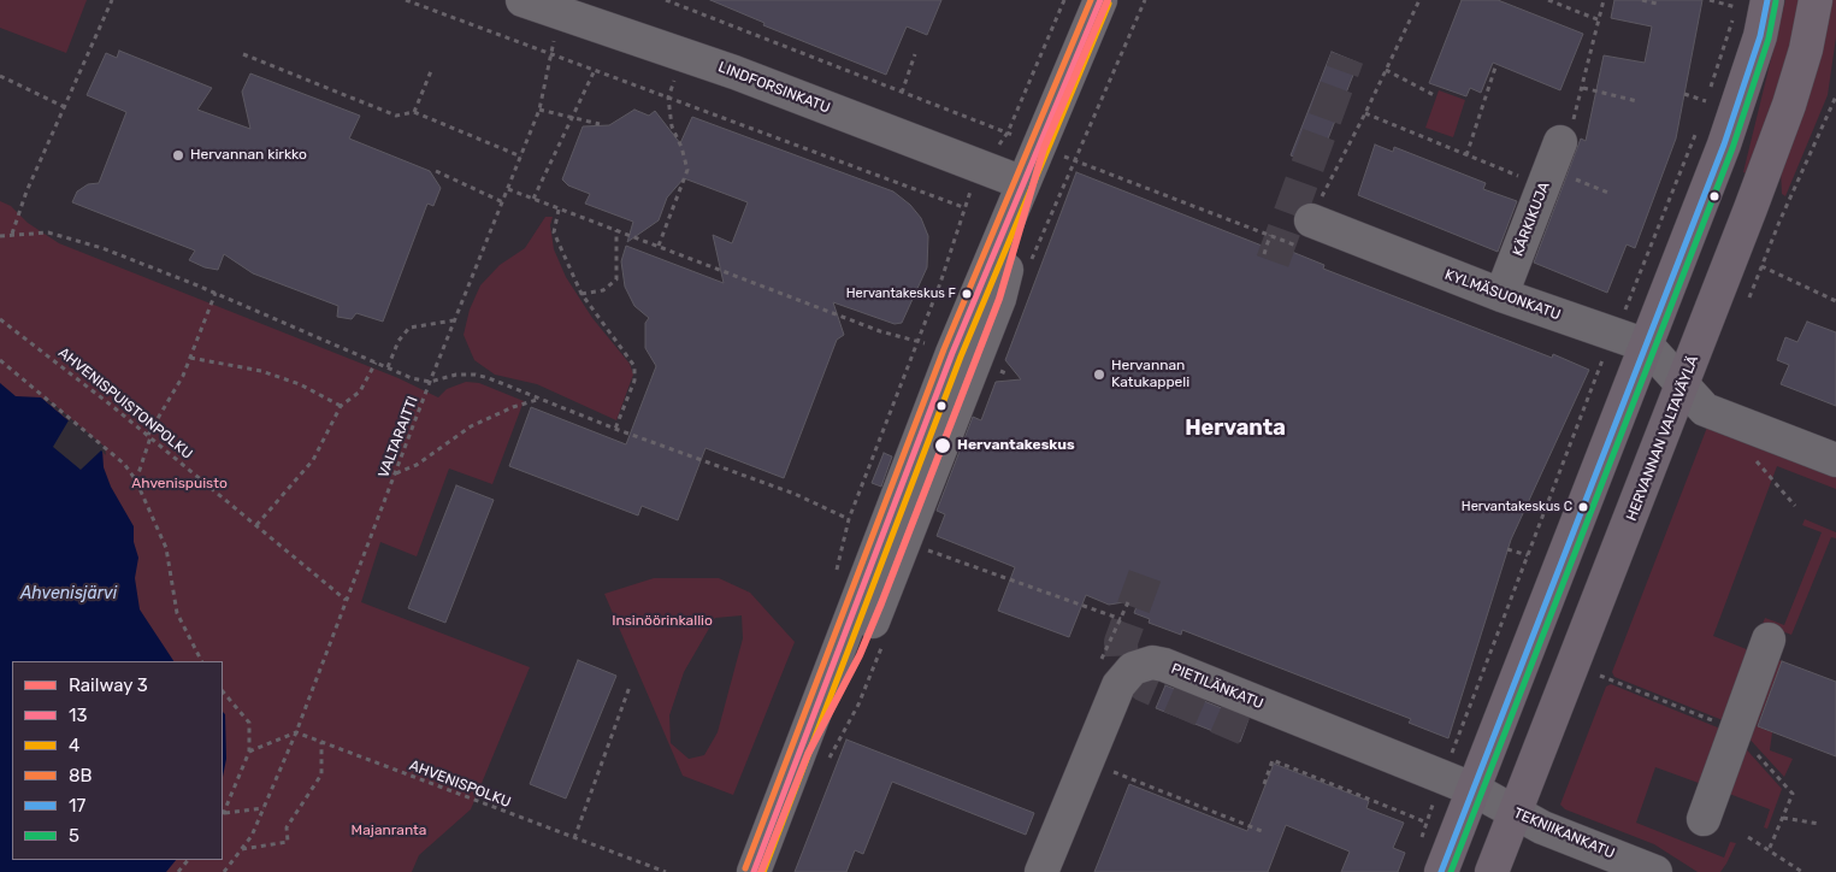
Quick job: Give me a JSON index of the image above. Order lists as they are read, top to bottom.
{
  "streets": {
    "main road": ["HERVANNAN VALTAVÄYLÄ"],
    "street": [
      "LINDFORSINKATU",
      "KÄRKIKUJA",
      "KYLMÄSUONKATU",
      "PIETILÄNKATU",
      "TEKNIIKANKATU"
    ],
    "path": ["AHVENISPUISTONPOLKU", "VALTARAITTI", "AHVENISPOLKU"]
  },
  "crossings": [
    ["LINDFORSINKATU", "VALTARAITTI"],
    ["KÄRKIKUJA", "KYLMÄSUONKATU"],
    ["KYLMÄSUONKATU", "HERVANNAN VALTAVÄYLÄ"],
    ["AHVENISPUISTONPOLKU", "VALTARAITTI"],
    ["VALTARAITTI", "AHVENISPOLKU"],
    ["HERVANNAN VALTAVÄYLÄ", "TEKNIIKANKATU"],
    ["PIETILÄNKATU", "TEKNIIKANKATU"]
  ],
  "districts": ["Hervanta"],
  "water": ["Ahvenisjärvi"],
  "parks": ["Ahvenispuisto", "Insinöörinkallio", "Majanranta"],
  "places": [
    "Hervannan kirkko",
    "Hervantakeskus F",
    "Hervannan Katukappeli",
    "Hervantakeskus",
    "Hervantakeskus C"
  ],
  "lines": [
    "rail line 3",
    "transit line 13",
    "transit line 8B",
    "transit line 17",
    "transit line 5",
    "transit line 4"
  ],
  "legend": [
    "Railway 3",
    "13",
    "4",
    "8B",
    "17",
    "5"
  ]
}
